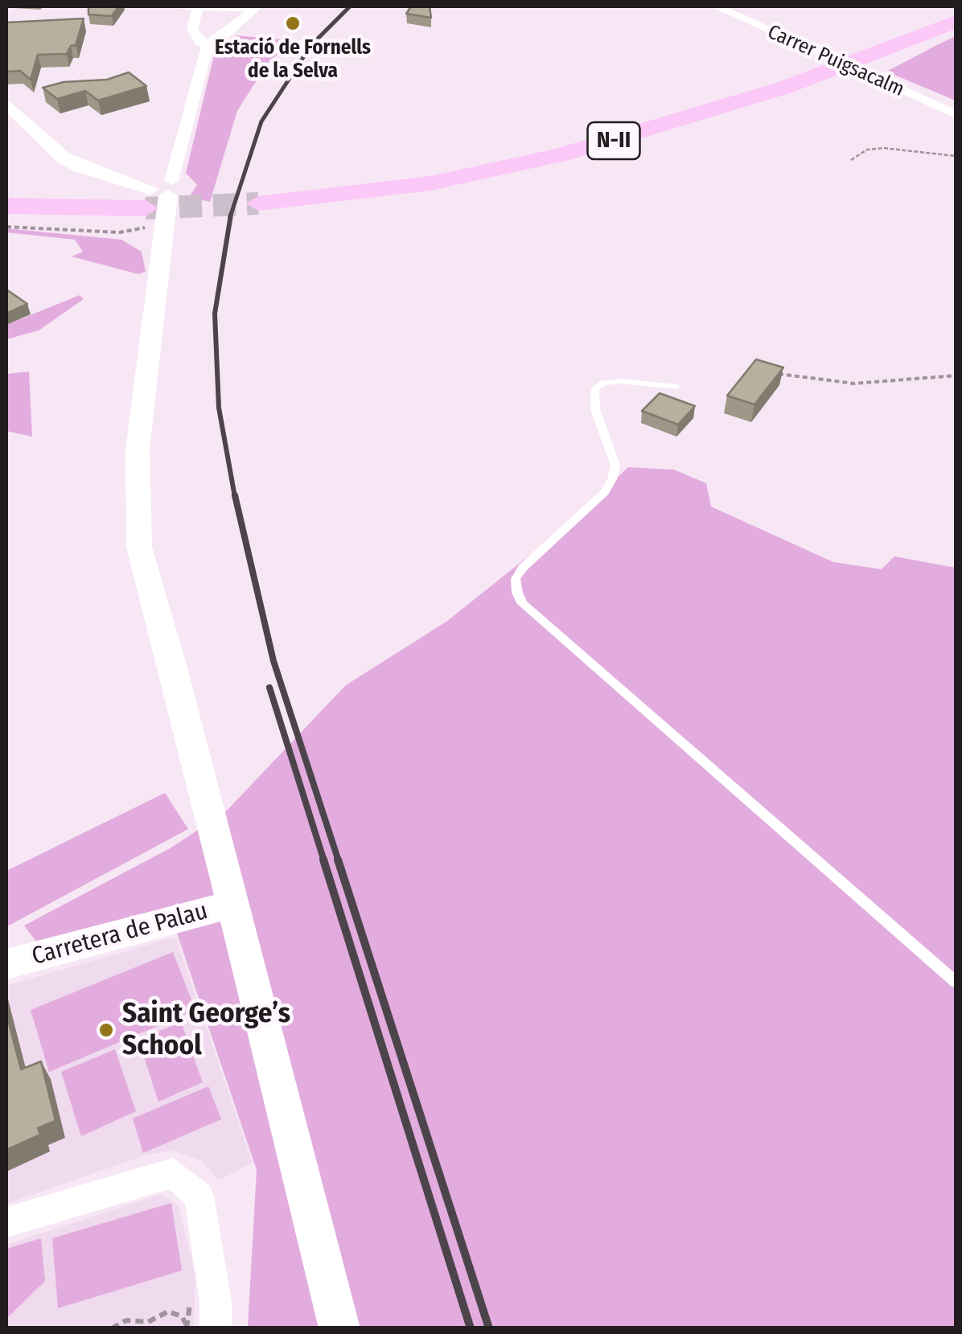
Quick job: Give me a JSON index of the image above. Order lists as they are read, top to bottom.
{
  "streets": {
    "highway": ["N-II"],
    "street": ["Carrer Puigsacalm", "Carretera de Palau"]
  },
  "places": ["Estació de Fornells de la Selva", "Saint George’s School"]
}
